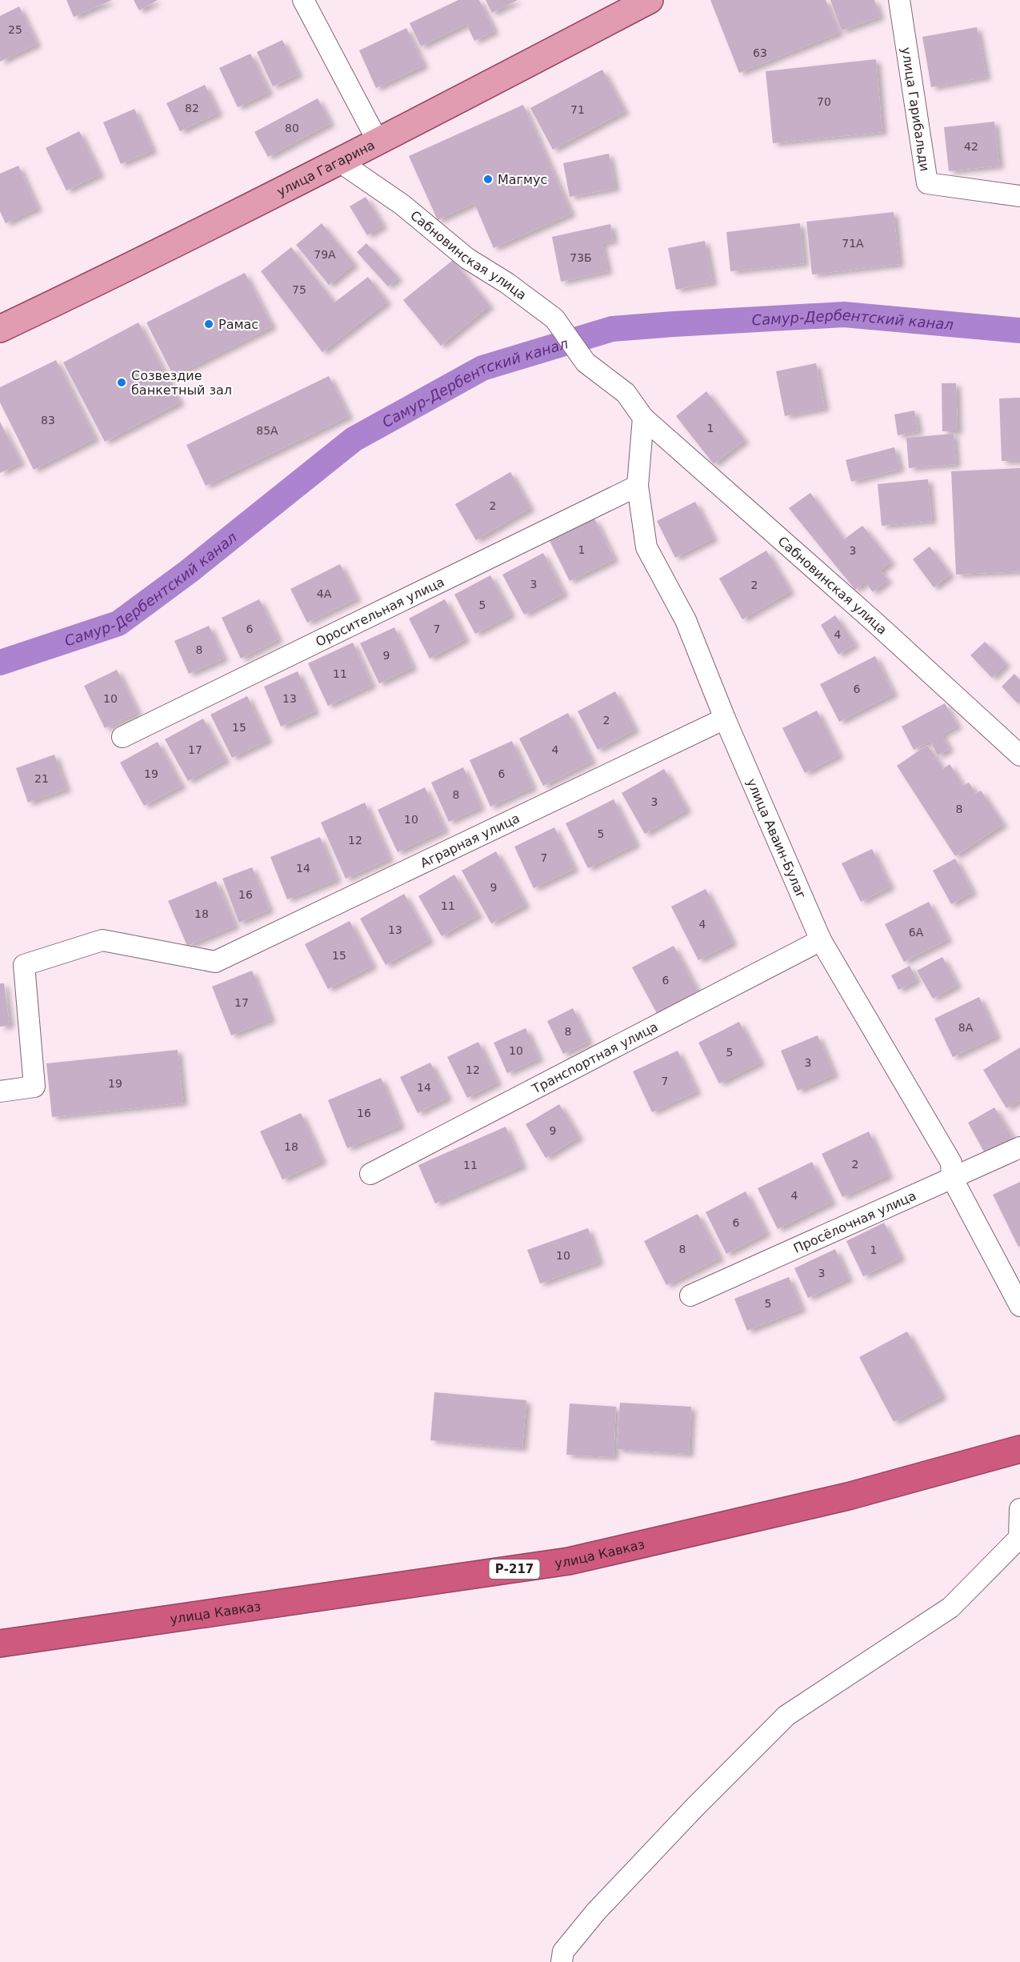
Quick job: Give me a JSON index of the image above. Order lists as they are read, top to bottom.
{
  "streets": {
    "highway": ["улица Кавказ", "Р-217"],
    "main road": ["улица Гагарина"],
    "street": [
      "улица Гарибальди",
      "Сабновинская улица",
      "Оросительная улица",
      "улица Аваин-Булаг",
      "Аграрная улица",
      "Транспортная улица",
      "Просёлочная улица"
    ]
  },
  "crossings": [
    ["улица Гагарина", "Сабновинская улица"],
    ["Сабновинская улица", "улица Аваин-Булаг"],
    ["Оросительная улица", "улица Аваин-Булаг"],
    ["улица Аваин-Булаг", "Аграрная улица"],
    ["улица Аваин-Булаг", "Транспортная улица"],
    ["улица Аваин-Булаг", "Просёлочная улица"]
  ],
  "water": ["Самур-Дербентский канал"],
  "places": ["Магмус", "Рамас", "Созвездие банкетный зал"],
  "house_numbers": [
    "25",
    "63",
    "70",
    "82",
    "71",
    "80",
    "42",
    "71А",
    "79А",
    "73Б",
    "75",
    "83",
    "1",
    "85А",
    "2",
    "1",
    "3",
    "3",
    "2",
    "4А",
    "5",
    "6",
    "7",
    "4",
    "8",
    "9",
    "11",
    "6",
    "10",
    "13",
    "2",
    "15",
    "17",
    "4",
    "19",
    "6",
    "21",
    "8",
    "3",
    "8",
    "10",
    "5",
    "12",
    "7",
    "14",
    "9",
    "16",
    "11",
    "18",
    "4",
    "13",
    "6А",
    "15",
    "6",
    "17",
    "8А",
    "8",
    "10",
    "5",
    "3",
    "12",
    "7",
    "19",
    "14",
    "16",
    "9",
    "18",
    "2",
    "11",
    "4",
    "6",
    "8",
    "1",
    "10",
    "3",
    "5"
  ]
}
